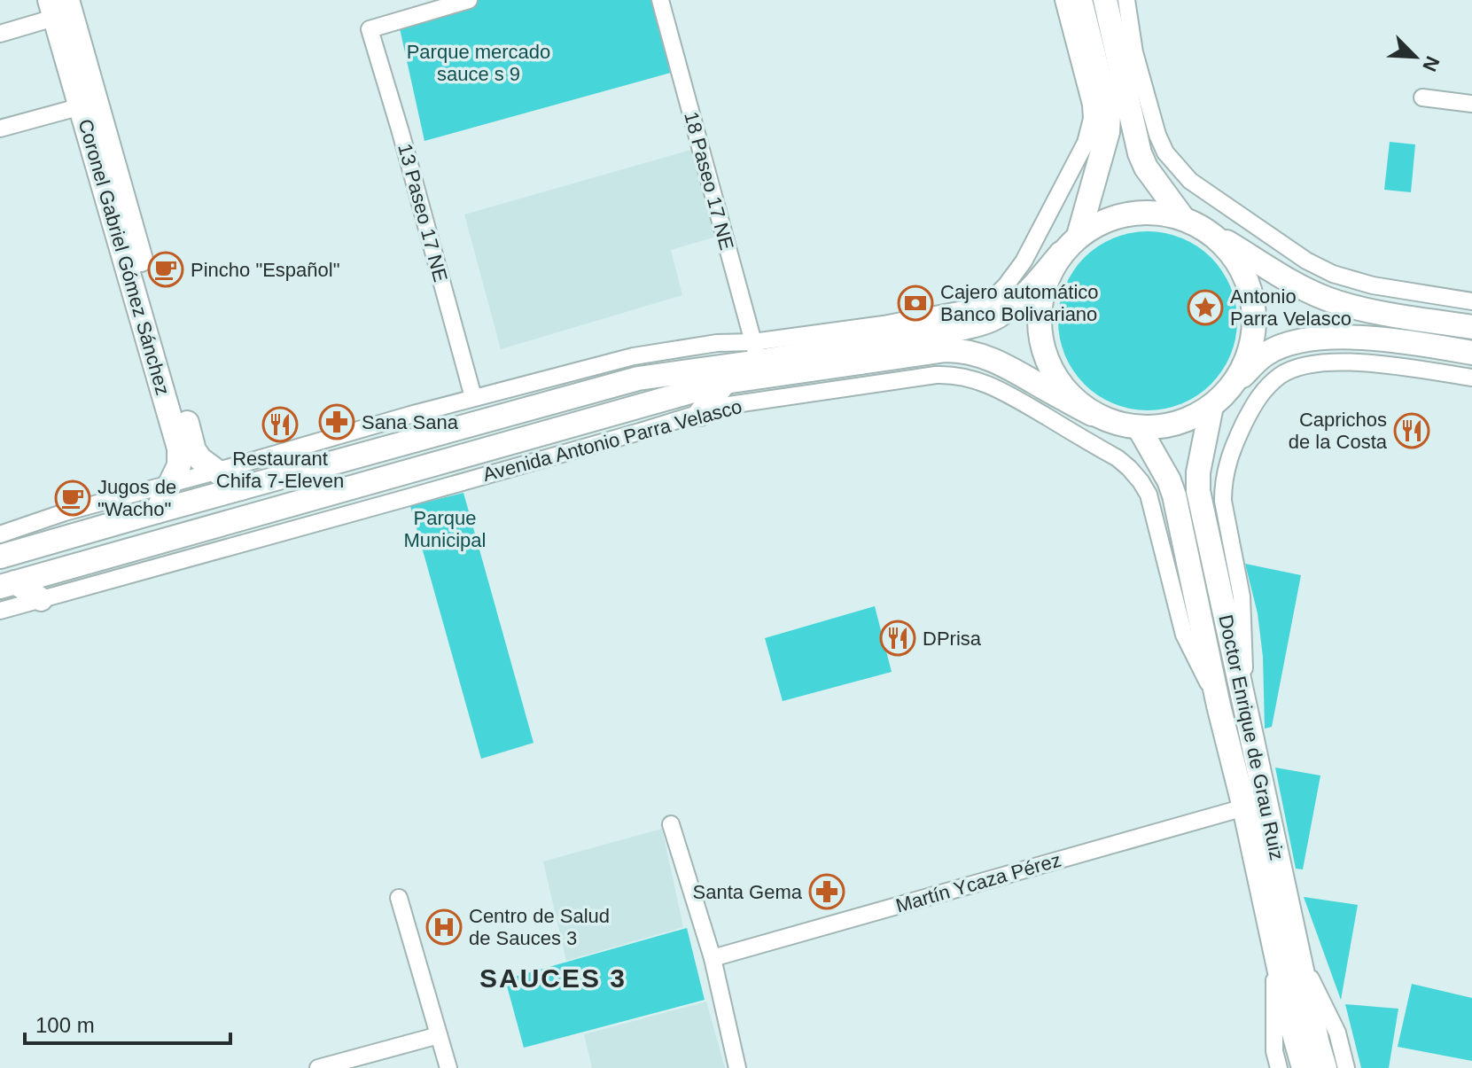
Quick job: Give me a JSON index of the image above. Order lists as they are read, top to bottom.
{
  "streets": {
    "main road": ["Coronel Gabriel Gómez Sánchez", "Avenida Antonio Parra Velasco", "Doctor Enrique de Grau Ruiz"],
    "street": ["18 Paseo 17 NE", "13 Paseo 17 NE", "Martín Ycaza Pérez"]
  },
  "crossings": [
    ["Avenida Antonio Parra Velasco", "Doctor Enrique de Grau Ruiz"],
    ["Doctor Enrique de Grau Ruiz", "Martín Ycaza Pérez"]
  ],
  "districts": ["SAUCES 3"],
  "parks": ["Parque mercado sauce s 9", "Parque Municipal"],
  "places": {
    "cafe": ["Pincho \"Español\"", "Jugos de \"Wacho\""],
    "bank": ["Cajero automático Banco Bolivariano"],
    "place": ["Antonio Parra Velasco"],
    "pharmacy": ["Sana Sana", "Santa Gema"],
    "restaurant": ["Restaurant Chifa 7-Eleven", "Caprichos de la Costa", "DPrisa"],
    "hospital": ["Centro de Salud de Sauces 3"]
  },
  "scale_bar": "100 m",
  "north": "bottom right"
}
